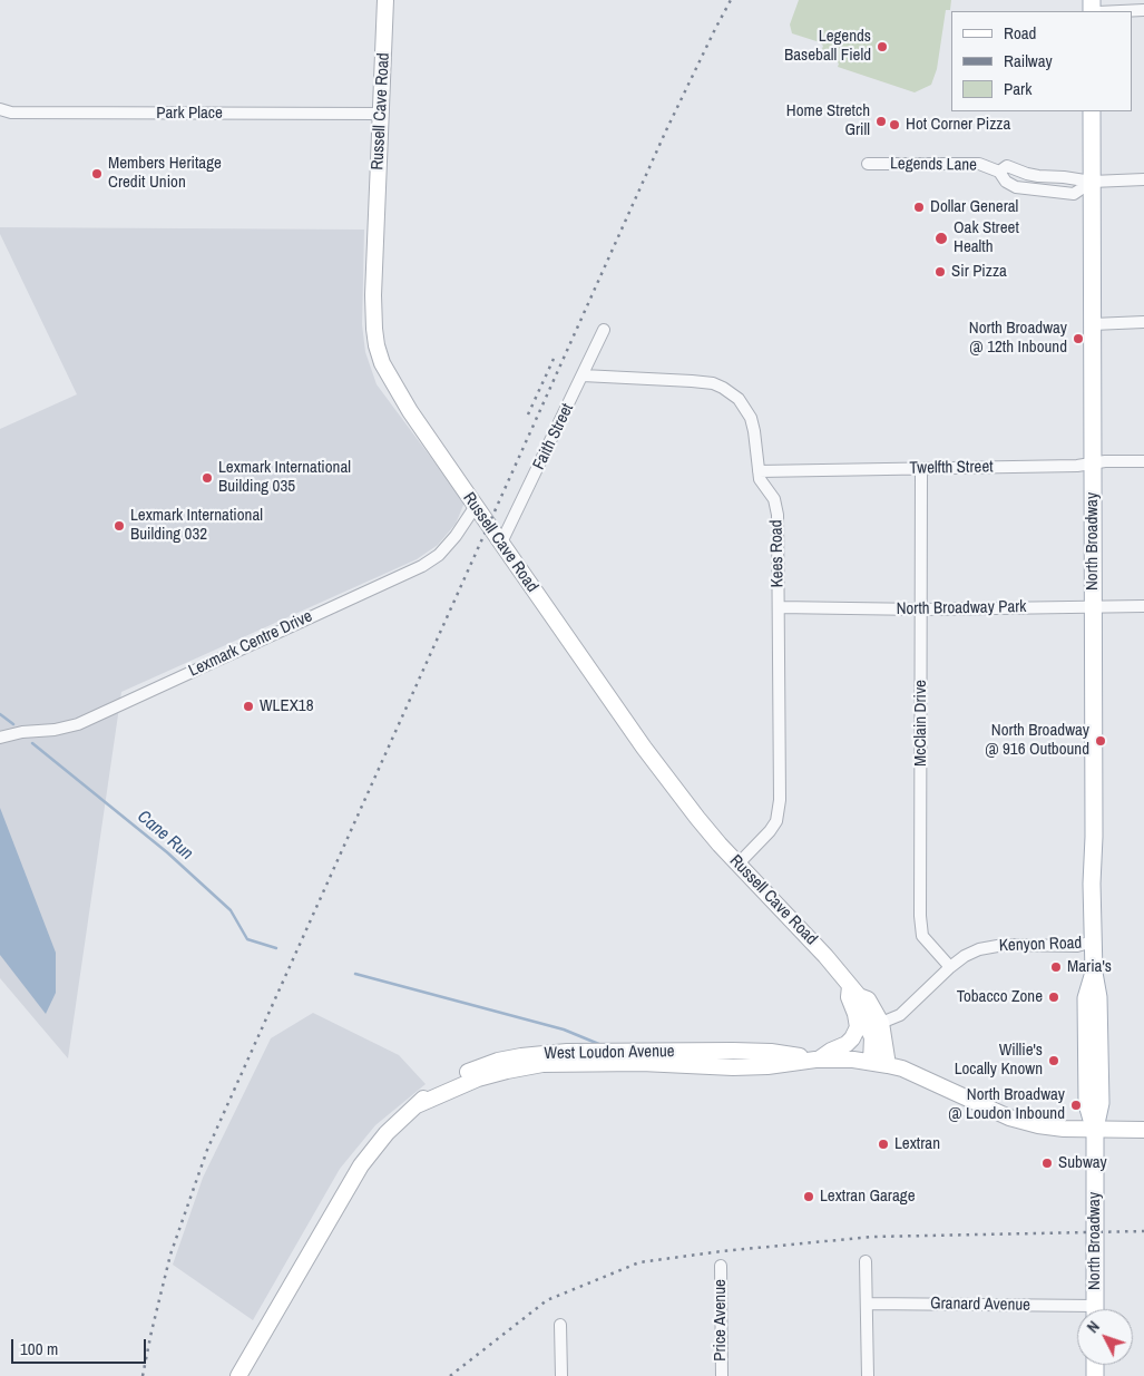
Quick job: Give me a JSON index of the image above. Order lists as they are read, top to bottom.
{
  "streets": {
    "main road": ["North Broadway"],
    "street": [
      "Russell Cave Road",
      "Park Place",
      "Legends Lane",
      "Faith Street",
      "Twelfth Street",
      "Kees Road",
      "North Broadway Park",
      "Lexmark Centre Drive",
      "McClain Drive",
      "Kenyon Road",
      "West Loudon Avenue",
      "Granard Avenue",
      "Price Avenue"
    ]
  },
  "crossings": [
    ["Russell Cave Road", "Park Place"],
    ["Russell Cave Road", "Faith Street"],
    ["Russell Cave Road", "Kees Road"],
    ["Russell Cave Road", "Lexmark Centre Drive"],
    ["Russell Cave Road", "Kenyon Road"],
    ["Russell Cave Road", "West Loudon Avenue"],
    ["Legends Lane", "North Broadway"],
    ["Faith Street", "Kees Road"],
    ["Twelfth Street", "North Broadway"],
    ["Twelfth Street", "Kees Road"],
    ["Twelfth Street", "McClain Drive"],
    ["North Broadway", "North Broadway Park"],
    ["North Broadway", "Kenyon Road"],
    ["North Broadway", "West Loudon Avenue"],
    ["Kees Road", "North Broadway Park"],
    ["North Broadway Park", "McClain Drive"],
    ["McClain Drive", "Kenyon Road"]
  ],
  "water": ["Cane Run"],
  "places": [
    "Legends Baseball Field",
    "Home Stretch Grill",
    "Hot Corner Pizza",
    "Members Heritage Credit Union",
    "Dollar General",
    "Oak Street Health",
    "Sir Pizza",
    "North Broadway @ 12th Inbound",
    "Lexmark International Building 035",
    "Lexmark International Building 032",
    "WLEX18",
    "North Broadway @ 916 Outbound",
    "Maria's",
    "Tobacco Zone",
    "Willie's Locally Known",
    "North Broadway @ Loudon Inbound",
    "Lextran",
    "Subway",
    "Lextran Garage"
  ],
  "legend": ["Road", "Railway", "Park"],
  "scale_bar": "100 m",
  "north": "top left"
}
